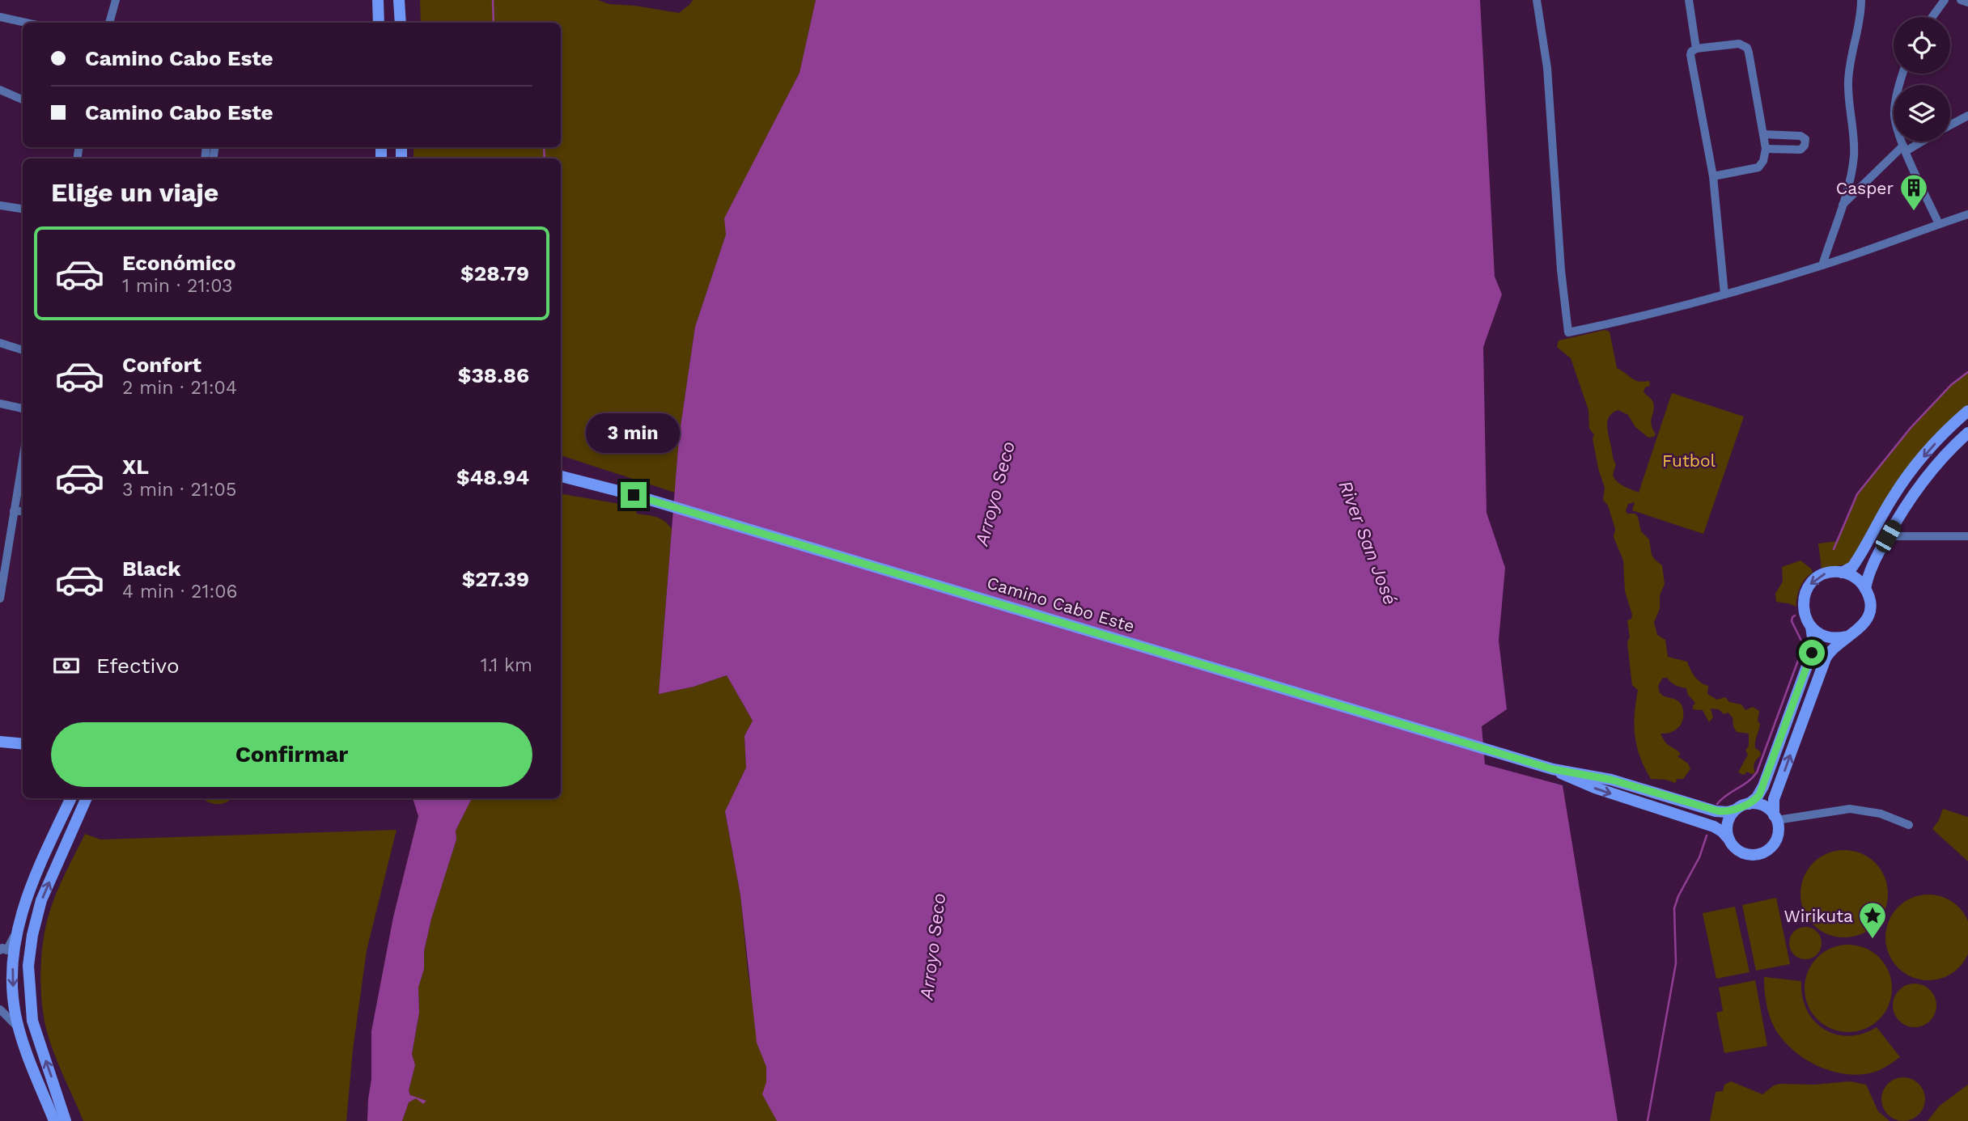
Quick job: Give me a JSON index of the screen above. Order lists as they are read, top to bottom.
{
  "streets": {
    "main road": ["Camino Cabo Este"]
  },
  "water": ["Arroyo Seco", "River San José"],
  "parks": ["Futbol"],
  "places": {
    "building": ["Casper"],
    "place": ["Wirikuta"]
  },
  "page": {
    "banner": ["Camino Cabo Este", "Camino Cabo Este"],
    "heading": "Elige un viaje",
    "list": [
      {
        "name": "Económico",
        "note": "1 min · 21:03",
        "value": "$28.79"
      },
      {
        "name": "Confort",
        "note": "2 min · 21:04",
        "value": "$38.86"
      },
      {
        "name": "XL",
        "note": "3 min · 21:05",
        "value": "$48.94"
      },
      {
        "name": "Black",
        "note": "4 min · 21:06",
        "value": "$27.39"
      }
    ],
    "bubble": "3 min",
    "pay": ["Efectivo", "1.1 km"],
    "buttons": "Confirmar"
  }
}
